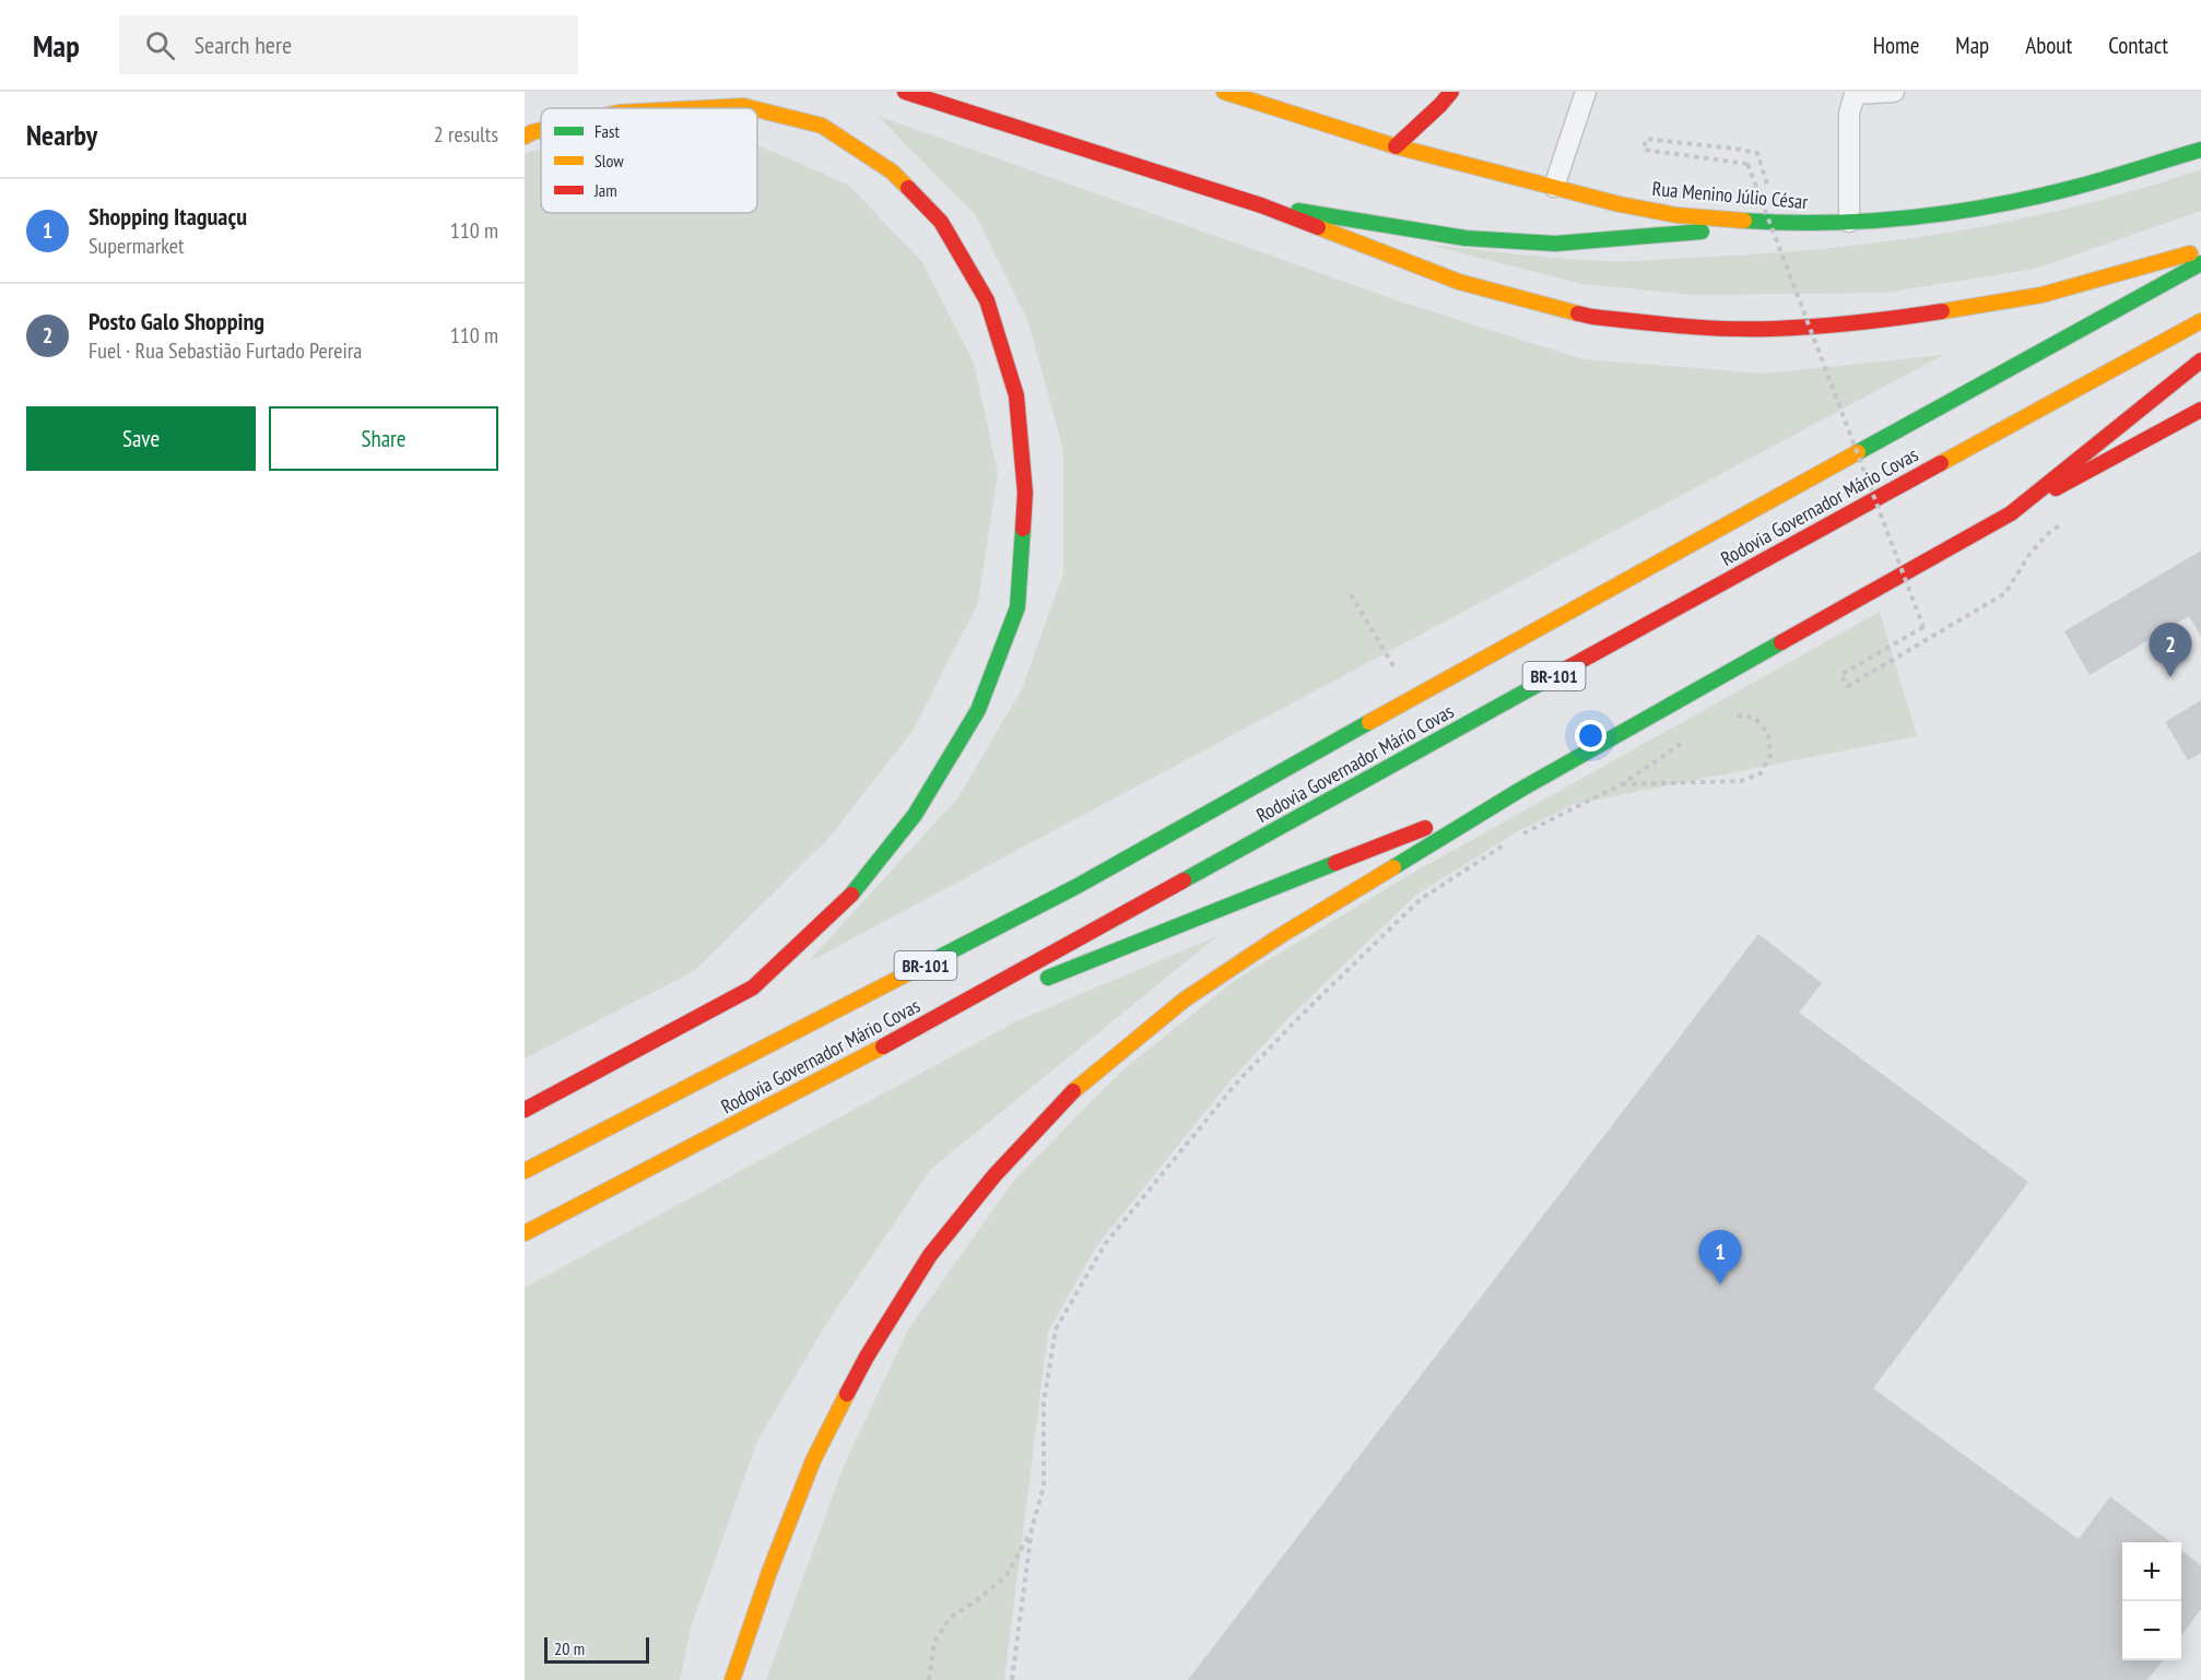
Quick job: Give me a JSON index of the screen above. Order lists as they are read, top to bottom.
{
  "streets": {
    "main road": ["Rua Menino Júlio César", "Rodovia Governador Mário Covas", "BR-101"]
  },
  "legend": ["Fast", "Slow", "Jam"],
  "scale_bar": "20 m",
  "page": {
    "header": "Map",
    "search": "Search here",
    "nav": [
      "Home",
      "Map",
      "About",
      "Contact"
    ],
    "heading": ["Nearby", "2 results"],
    "list": [
      {
        "mark": "1",
        "name": "Shopping Itaguaçu",
        "note": "Supermarket",
        "value": "110 m"
      },
      {
        "mark": "2",
        "name": "Posto Galo Shopping",
        "note": "Fuel · Rua Sebastião Furtado Pereira",
        "value": "110 m"
      }
    ],
    "buttons": ["Save", "Share"],
    "pins": ["2", "1"],
    "map_buttons": ["+", "−"],
    "scale": "20 m"
  }
}
